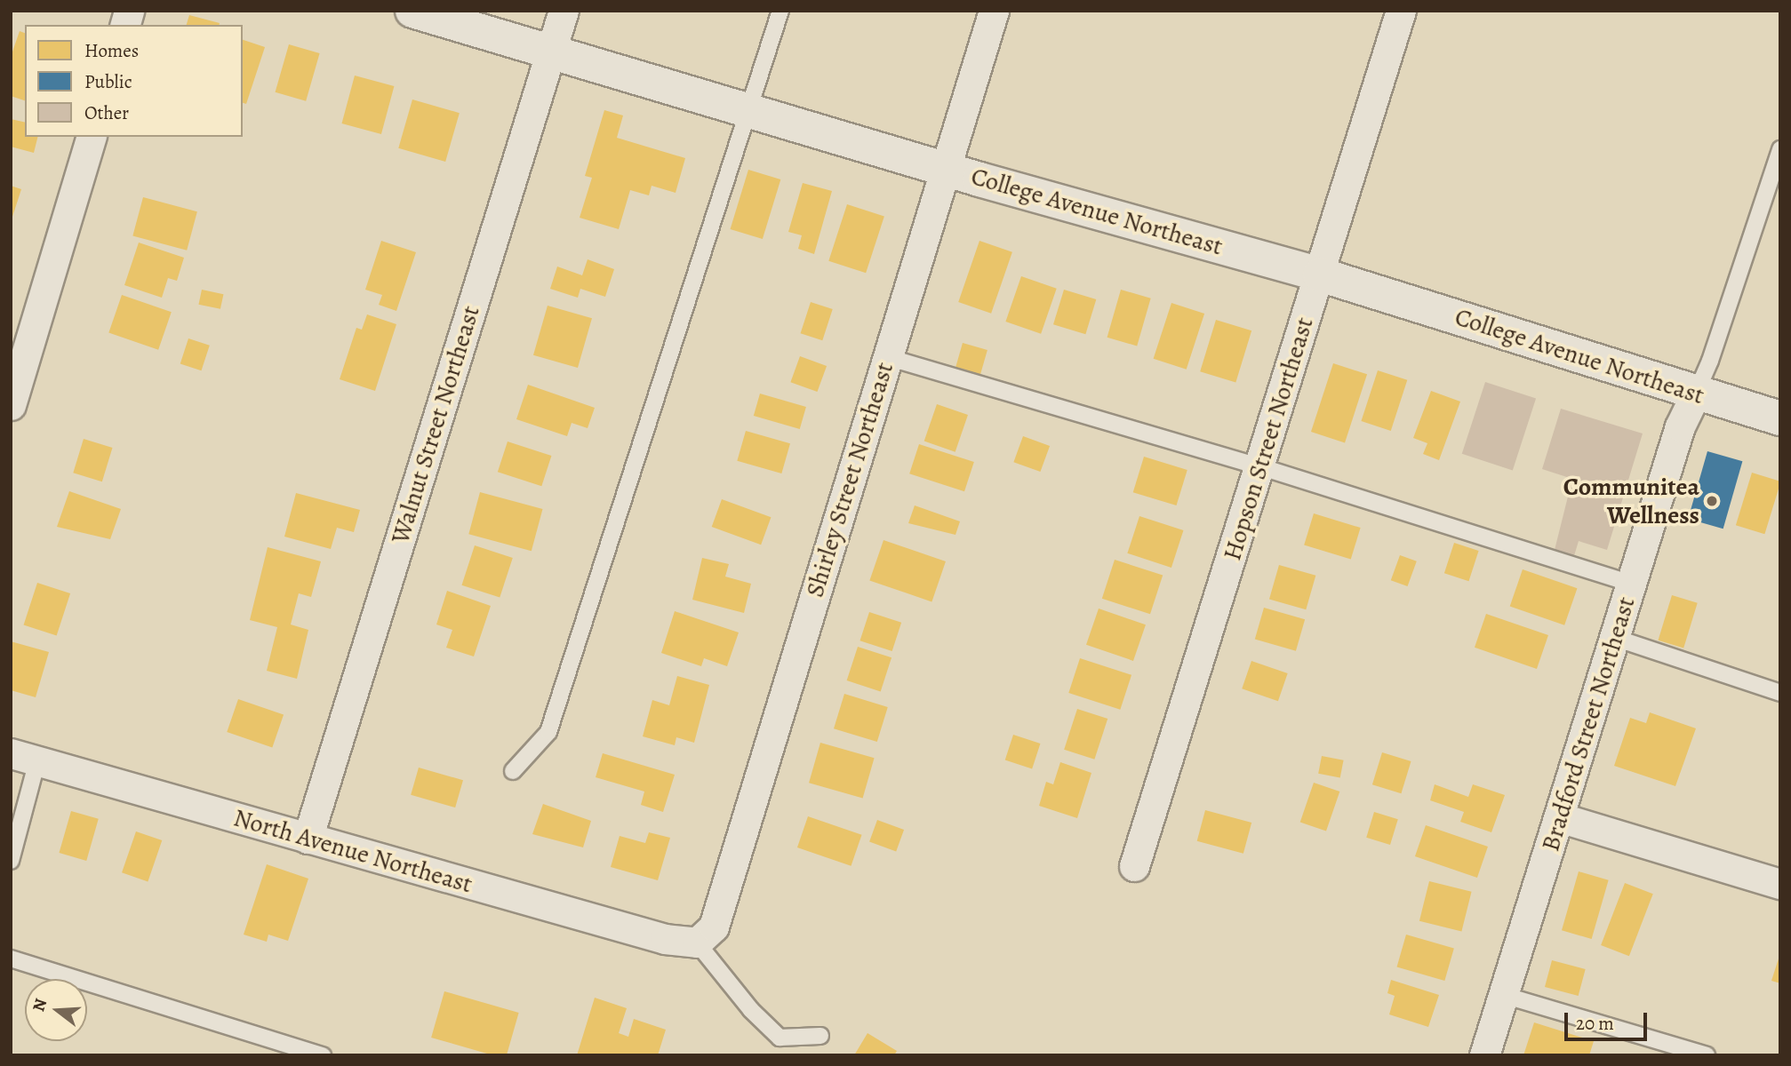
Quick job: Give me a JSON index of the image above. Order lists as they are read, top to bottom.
{
  "streets": {
    "main road": ["College Avenue Northeast"],
    "street": [
      "Walnut Street Northeast",
      "Hopson Street Northeast",
      "Shirley Street Northeast",
      "Bradford Street Northeast",
      "North Avenue Northeast"
    ]
  },
  "crossings": [
    ["College Avenue Northeast", "Walnut Street Northeast"],
    ["College Avenue Northeast", "Hopson Street Northeast"],
    ["College Avenue Northeast", "Shirley Street Northeast"],
    ["College Avenue Northeast", "Bradford Street Northeast"],
    ["Walnut Street Northeast", "North Avenue Northeast"],
    ["Shirley Street Northeast", "North Avenue Northeast"]
  ],
  "places": ["Communitea Wellness"],
  "legend": ["Homes", "Public", "Other"],
  "scale_bar": "20 m",
  "north": "left"
}
